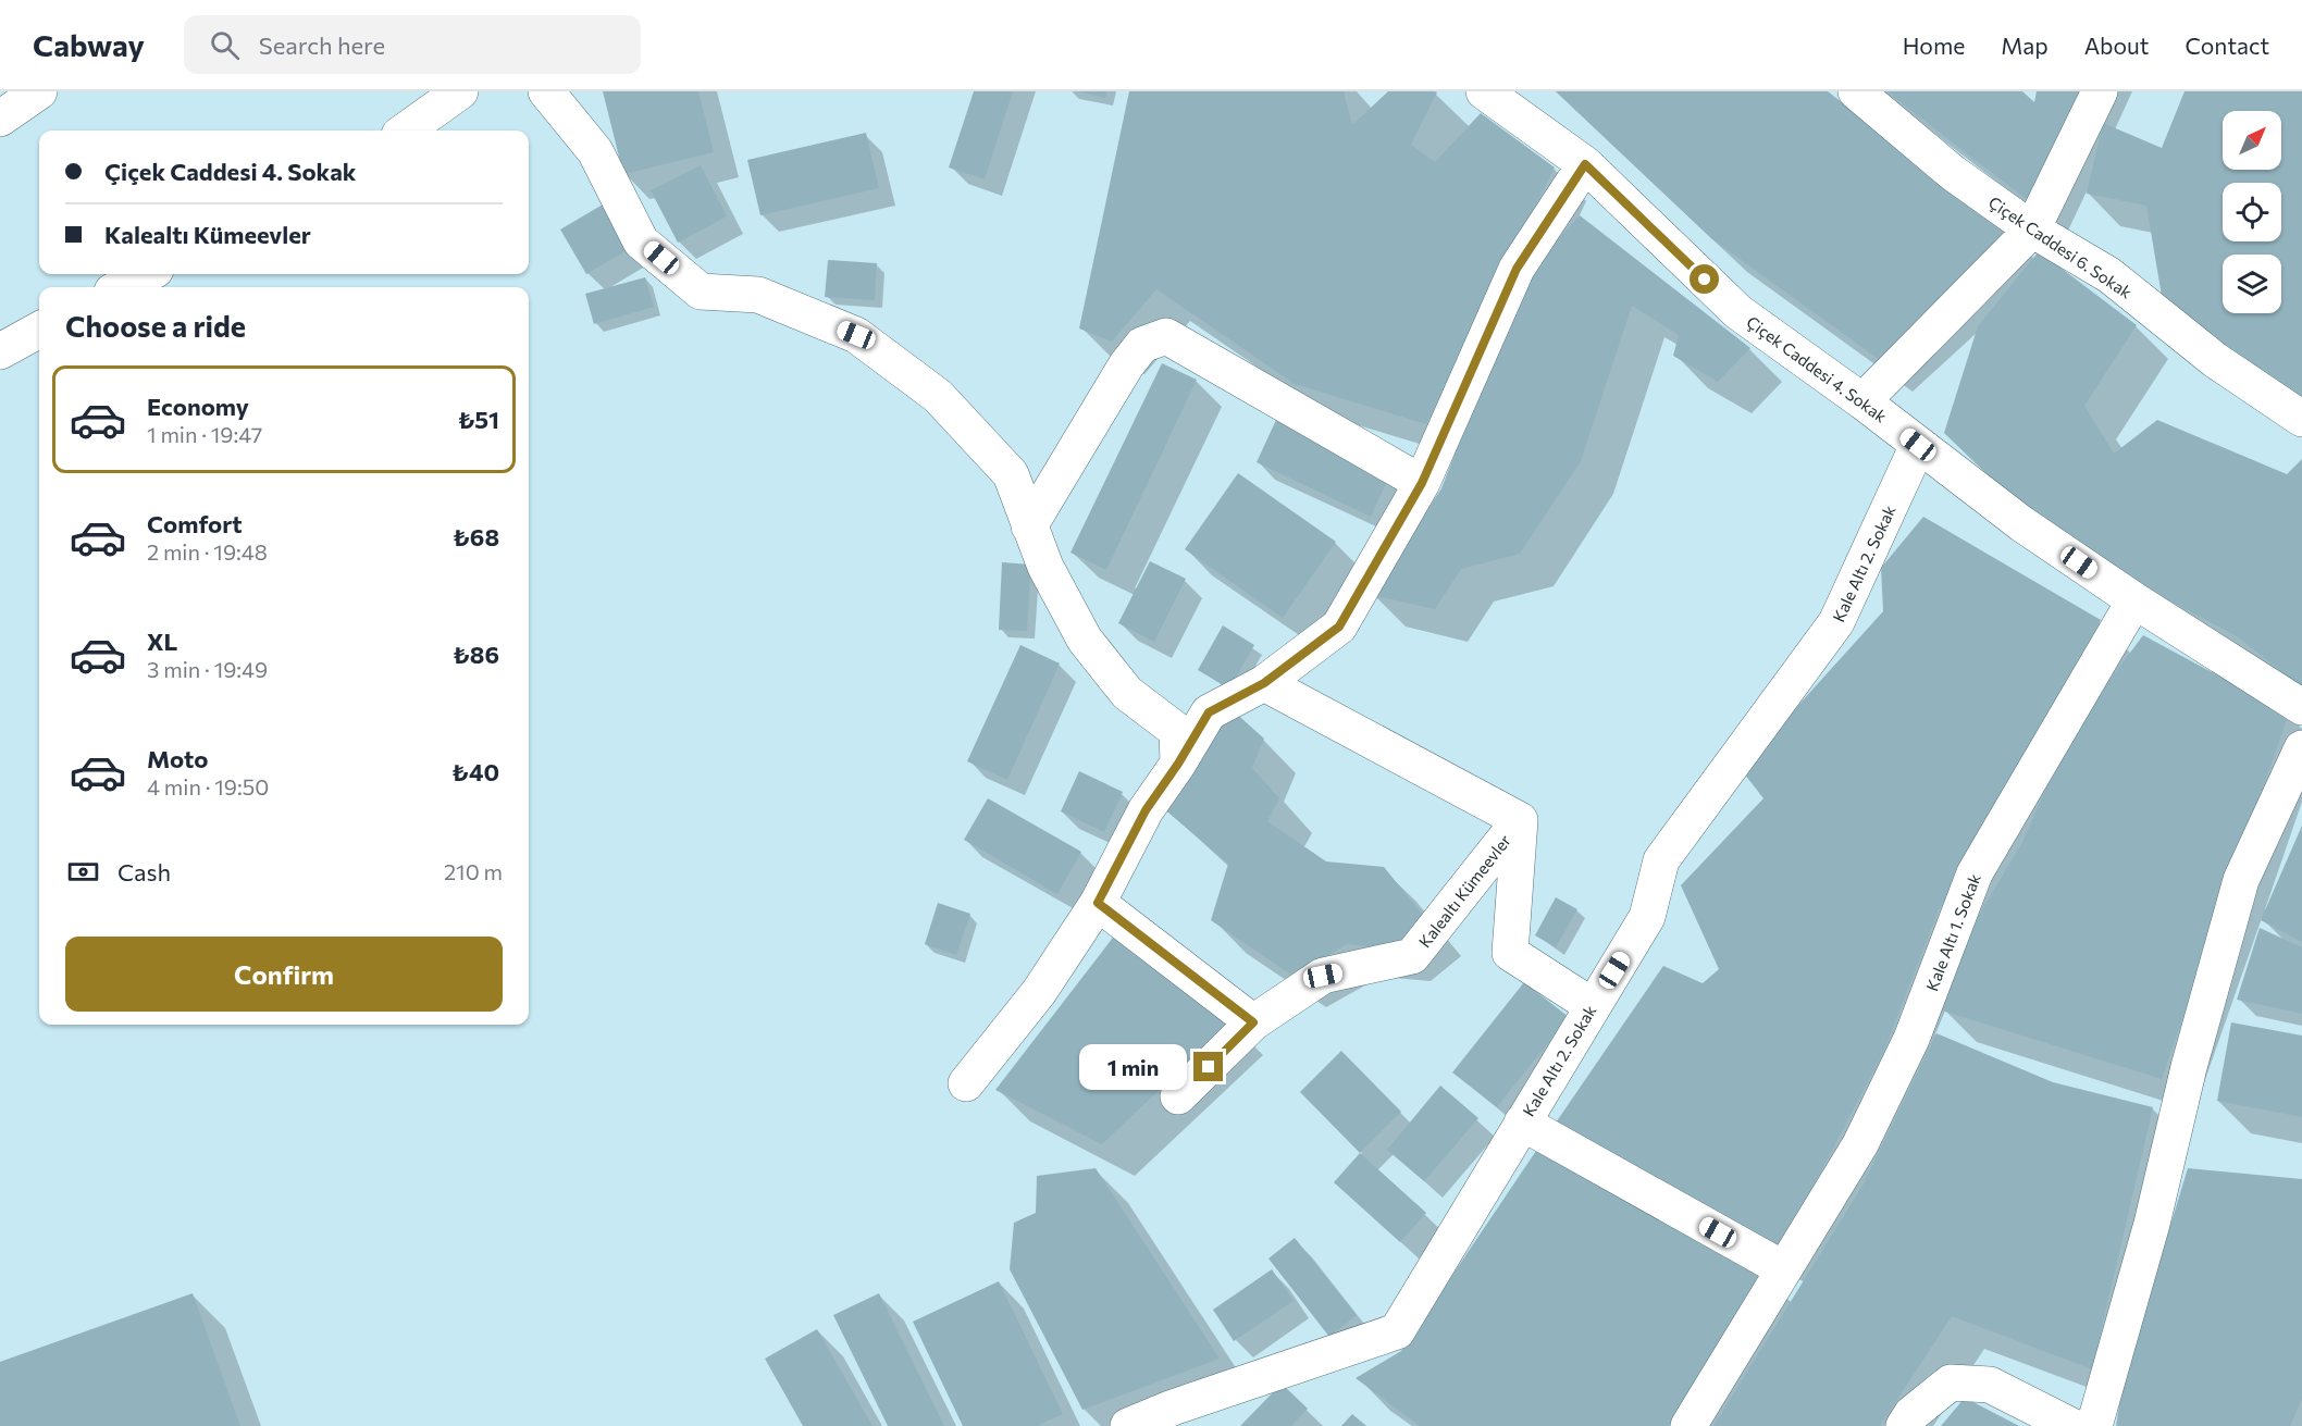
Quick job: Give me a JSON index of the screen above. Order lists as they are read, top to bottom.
{
  "streets": {
    "street": [
      "Çiçek Caddesi 6. Sokak",
      "Çiçek Caddesi 4. Sokak",
      "Kale Altı 2. Sokak",
      "Kalealtı Kümeevler",
      "Kale Altı 1. Sokak"
    ]
  },
  "crossings": [
    ["Çiçek Caddesi 4. Sokak", "Kale Altı 2. Sokak"],
    ["Çiçek Caddesi 4. Sokak", "Kale Altı 1. Sokak"]
  ],
  "north": "top right",
  "page": {
    "header": "Cabway",
    "search": "Search here",
    "nav": [
      "Home",
      "Map",
      "About",
      "Contact"
    ],
    "banner": ["Çiçek Caddesi 4. Sokak", "Kalealtı Kümeevler"],
    "heading": "Choose a ride",
    "list": [
      {
        "name": "Economy",
        "note": "1 min · 19:47",
        "value": "₺51"
      },
      {
        "name": "Comfort",
        "note": "2 min · 19:48",
        "value": "₺68"
      },
      {
        "name": "XL",
        "note": "3 min · 19:49",
        "value": "₺86"
      },
      {
        "name": "Moto",
        "note": "4 min · 19:50",
        "value": "₺40"
      }
    ],
    "pay": ["Cash", "210 m"],
    "buttons": "Confirm",
    "bubble": "1 min"
  }
}
